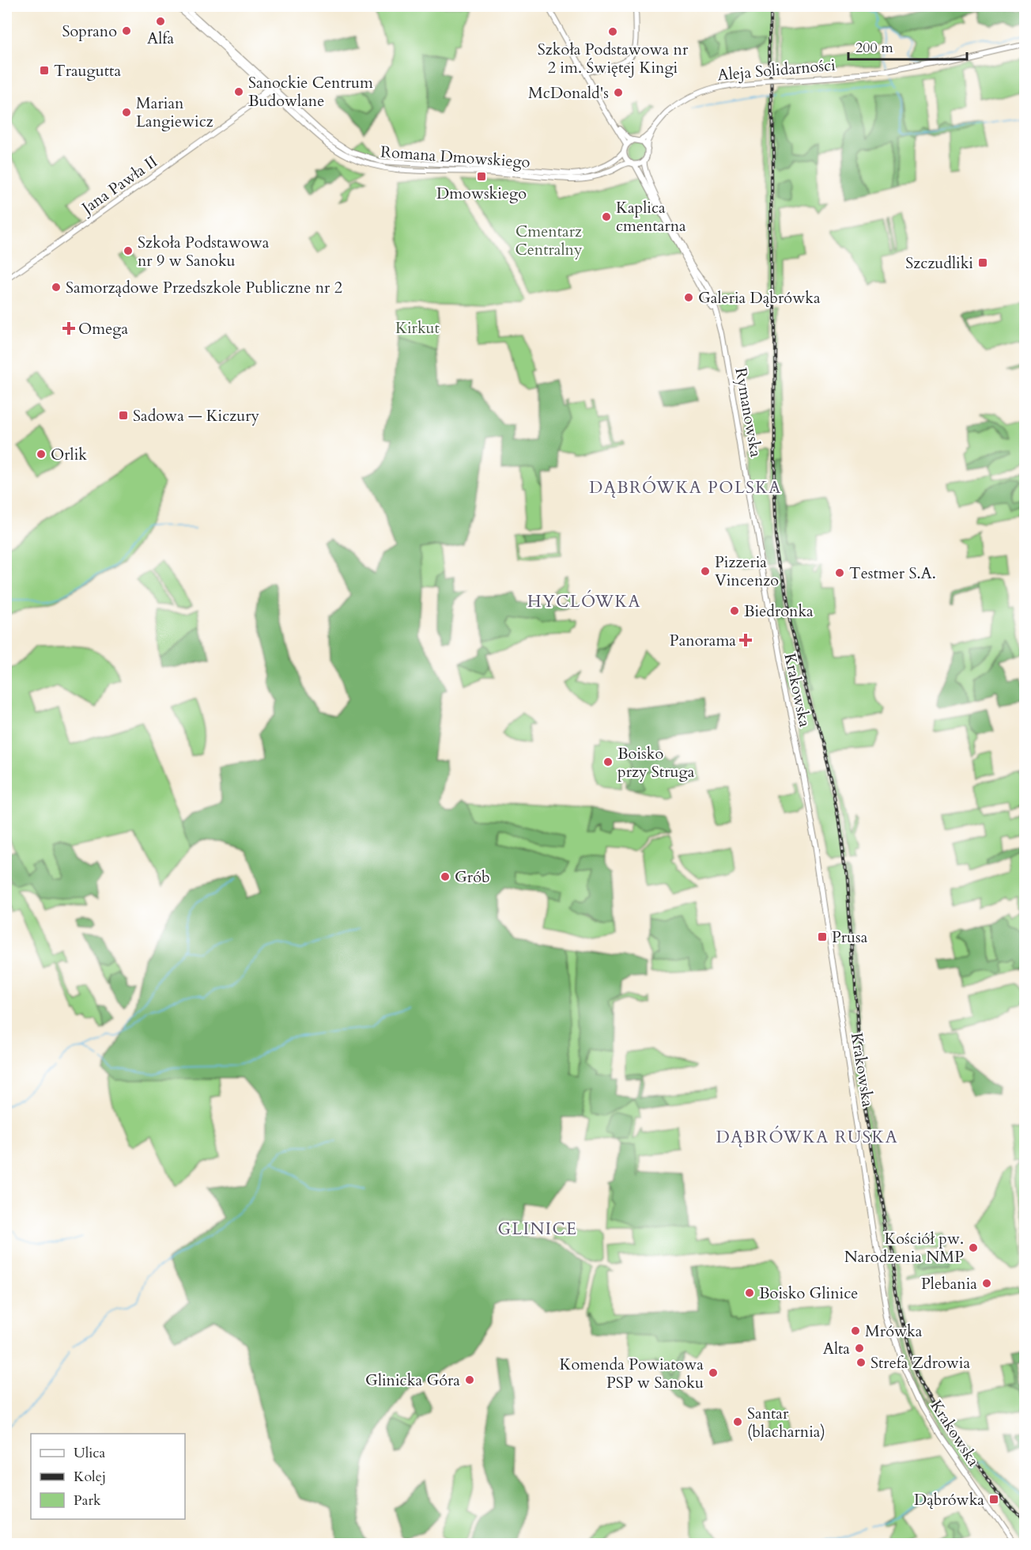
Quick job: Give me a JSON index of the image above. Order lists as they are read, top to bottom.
{
  "streets": {
    "main road": [
      "Aleja Solidarności",
      "Romana Dmowskiego",
      "Jana Pawła II",
      "Rymanowska",
      "Krakowska"
    ]
  },
  "crossings": [
    ["Aleja Solidarności", "Romana Dmowskiego"],
    ["Aleja Solidarności", "Rymanowska"],
    ["Romana Dmowskiego", "Jana Pawła II"],
    ["Romana Dmowskiego", "Rymanowska"],
    ["Rymanowska", "Krakowska"]
  ],
  "districts": [
    "DĄBRÓWKA POLSKA",
    "HYCLÓWKA",
    "DĄBRÓWKA RUSKA",
    "GLINICE"
  ],
  "parks": ["Cmentarz Centralny", "Kirkut"],
  "places": {
    "other": [
      "Alfa",
      "Soprano",
      "Szkoła Podstawowa nr 2 im. Świętej Kingi",
      "Sanockie Centrum Budowlane",
      "McDonald's",
      "Marian Langiewicz",
      "Kaplica cmentarna",
      "Szkoła Podstawowa nr 9 w Sanoku",
      "Samorządowe Przedszkole Publiczne nr 2",
      "Galeria Dąbrówka",
      "Orlik",
      "Pizzeria Vincenzo",
      "Testmer S.A.",
      "Biedronka",
      "Boisko przy Struga",
      "Grób",
      "Kościół pw. Narodzenia NMP",
      "Plebania",
      "Boisko Glinice",
      "Mrówka",
      "Alta",
      "Strefa Zdrowia",
      "Komenda Powiatowa PSP w Sanoku",
      "Glinicka Góra",
      "Santar (blacharnia)"
    ],
    "transit": [
      "Traugutta",
      "Dmowskiego",
      "Szczudliki",
      "Sadowa — Kiczury",
      "Prusa",
      "Dąbrówka"
    ],
    "health": ["Omega", "Panorama"]
  },
  "legend": ["Ulica", "Kolej", "Park"],
  "scale_bar": "200 m"
}
